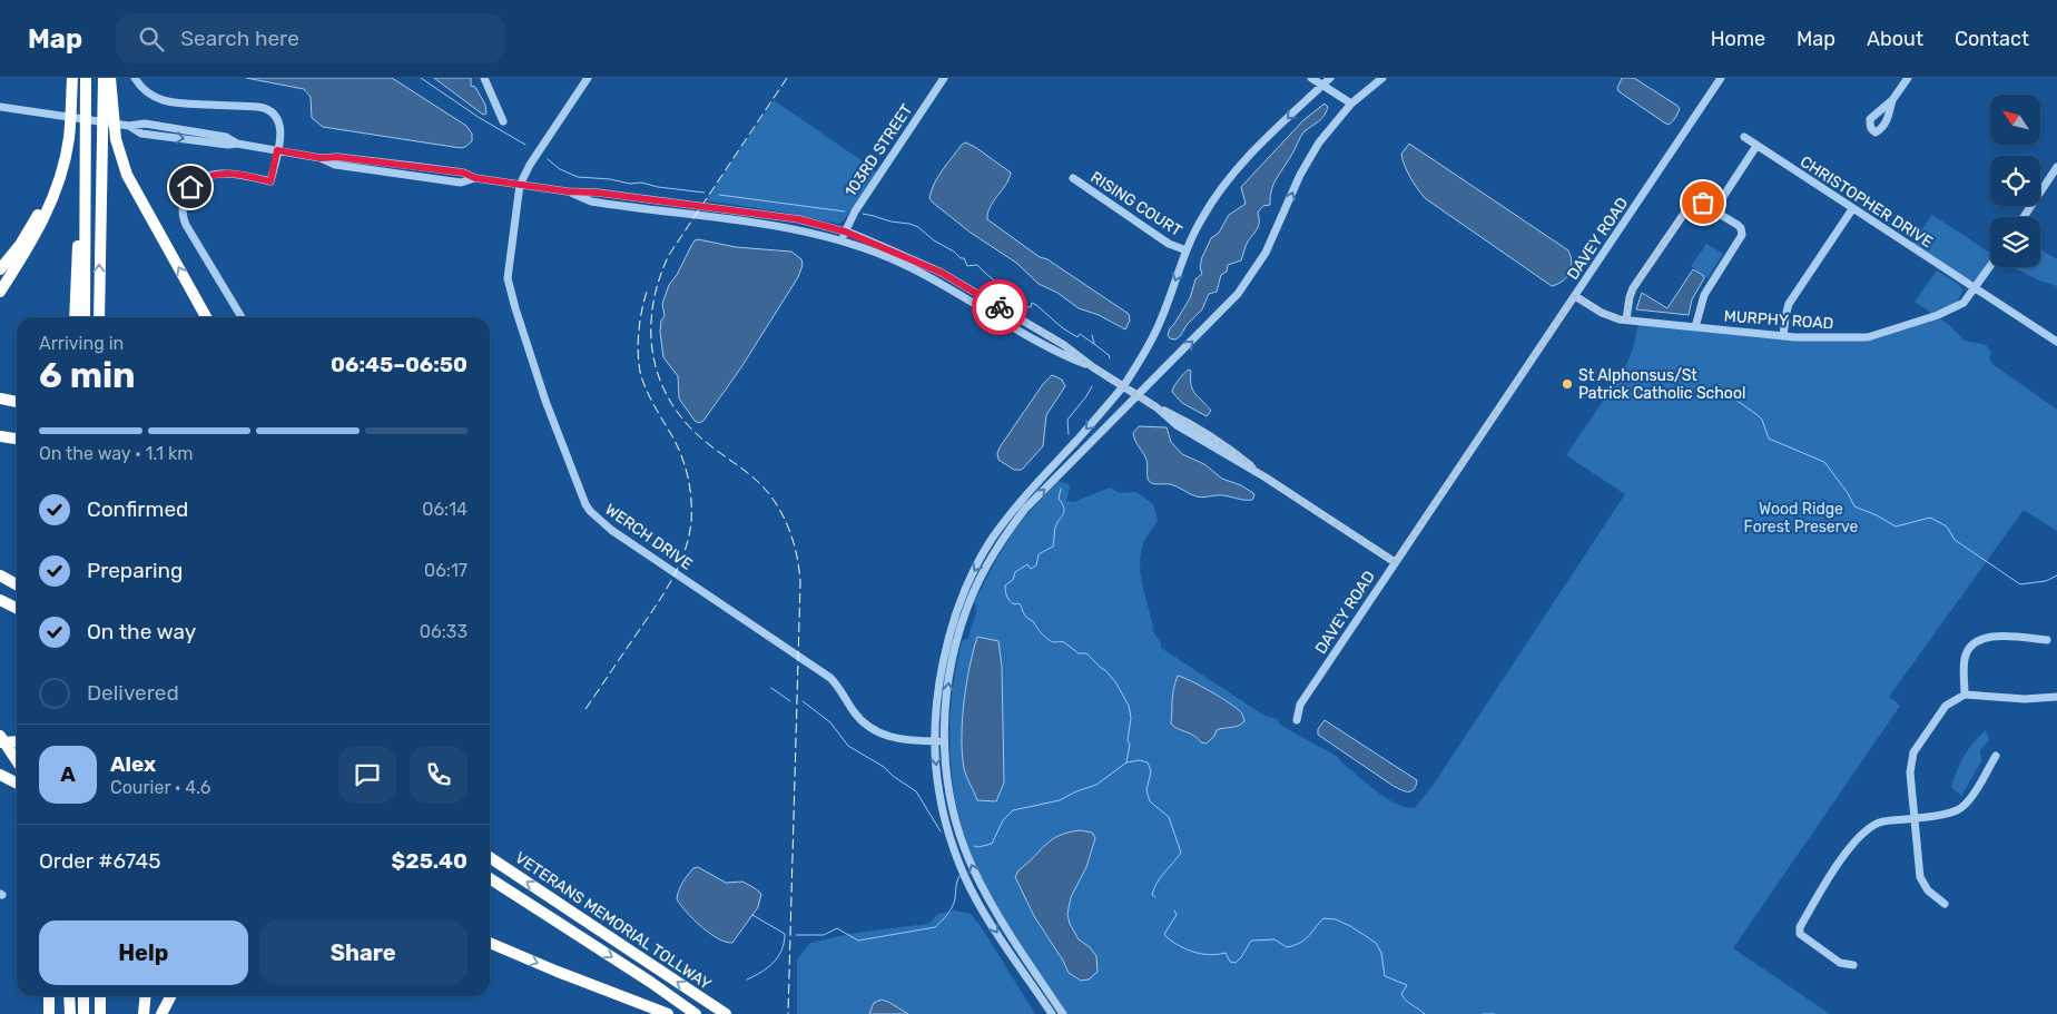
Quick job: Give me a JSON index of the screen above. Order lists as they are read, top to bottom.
{
  "streets": {
    "highway": ["VETERANS MEMORIAL TOLLWAY"],
    "street": [
      "103RD STREET",
      "CHRISTOPHER DRIVE",
      "RISING COURT",
      "DAVEY ROAD",
      "MURPHY ROAD",
      "WERCH DRIVE"
    ]
  },
  "crossings": [
    ["CHRISTOPHER DRIVE", "MURPHY ROAD"],
    ["DAVEY ROAD", "MURPHY ROAD"]
  ],
  "parks": ["Wood Ridge Forest Preserve"],
  "places": ["St Alphonsus/St Patrick Catholic School"],
  "north": "top left",
  "page": {
    "header": "Map",
    "search": "Search here",
    "nav": [
      "Home",
      "Map",
      "About",
      "Contact"
    ],
    "heading": ["6 min", "Arriving in", "06:45–06:50"],
    "panel": [
      "Alex",
      "Courier · 4.6",
      "Order #6745",
      "$25.40"
    ],
    "bar": "On the way · 1.1 km",
    "list": [
      ["Confirmed", "06:14"],
      ["Preparing", "06:17"],
      ["On the way", "06:33"],
      "Delivered"
    ],
    "round": "A",
    "buttons": ["Help", "Share"]
  }
}
